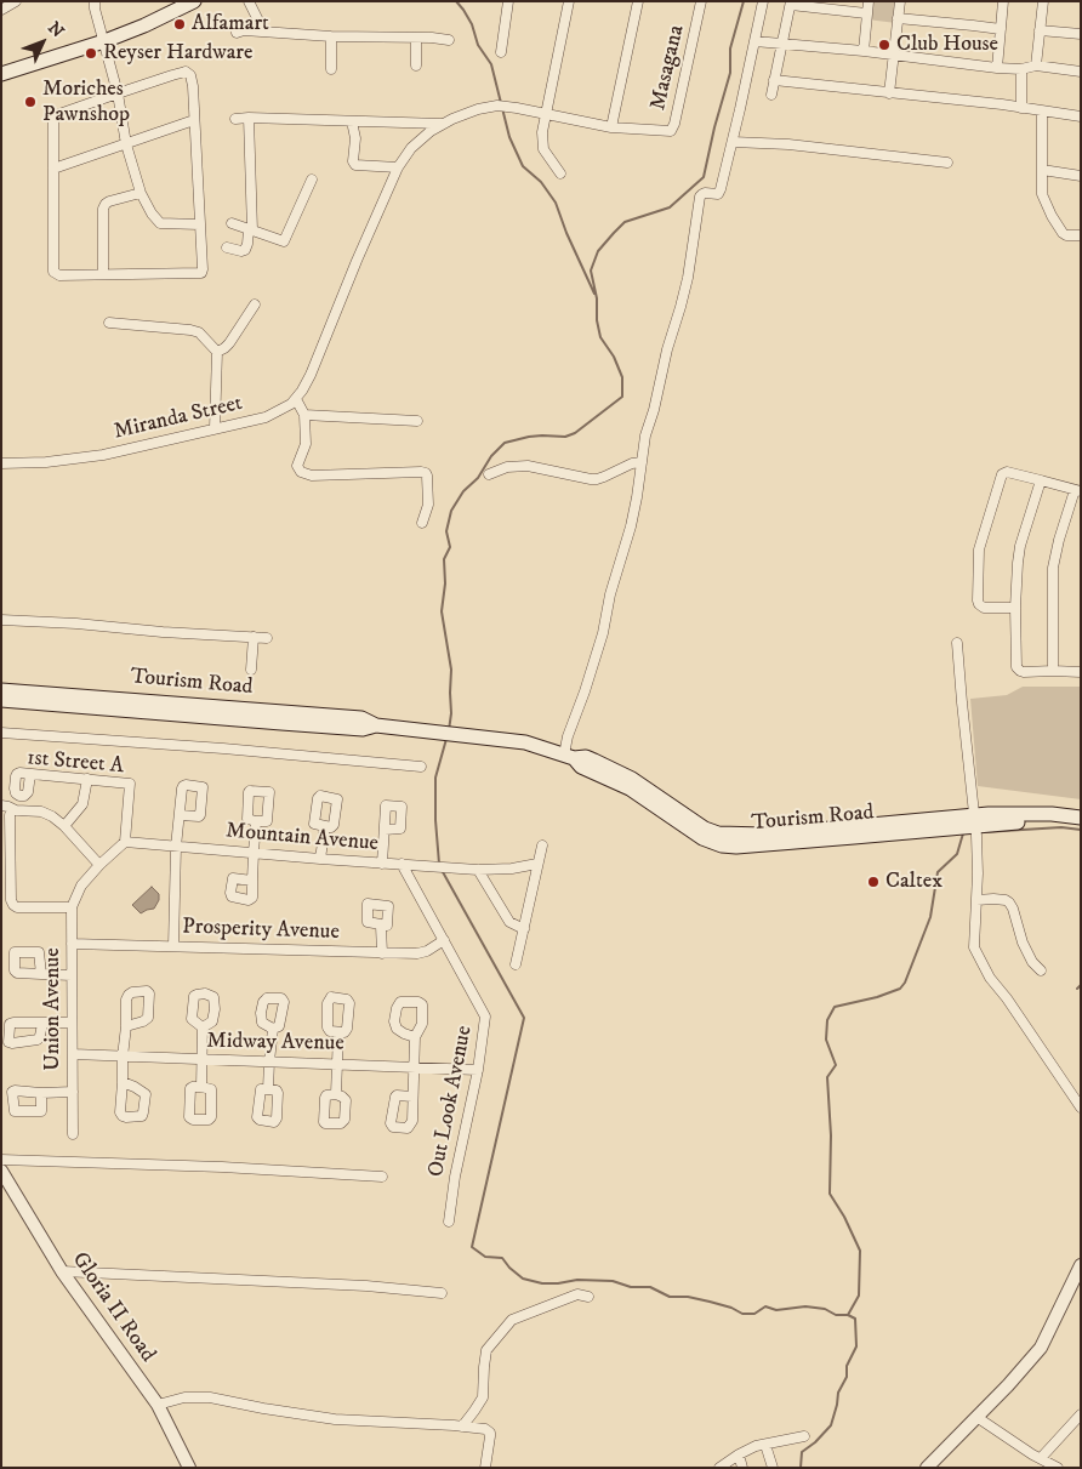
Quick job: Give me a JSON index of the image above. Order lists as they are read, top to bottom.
{
  "streets": {
    "main road": ["Tourism Road"],
    "street": [
      "Masagana",
      "Miranda Street",
      "1st Street A",
      "Mountain Avenue",
      "Prosperity Avenue",
      "Union Avenue",
      "Midway Avenue",
      "Out Look Avenue",
      "Gloria II Road"
    ]
  },
  "crossings": [
    ["1st Street A", "Mountain Avenue"],
    ["Mountain Avenue", "Out Look Avenue"],
    ["Prosperity Avenue", "Union Avenue"],
    ["Prosperity Avenue", "Out Look Avenue"],
    ["Union Avenue", "Midway Avenue"],
    ["Midway Avenue", "Out Look Avenue"]
  ],
  "places": [
    "Alfamart",
    "Club House",
    "Reyser Hardware",
    "Moriches Pawnshop",
    "Caltex"
  ],
  "north": "top right"
}
